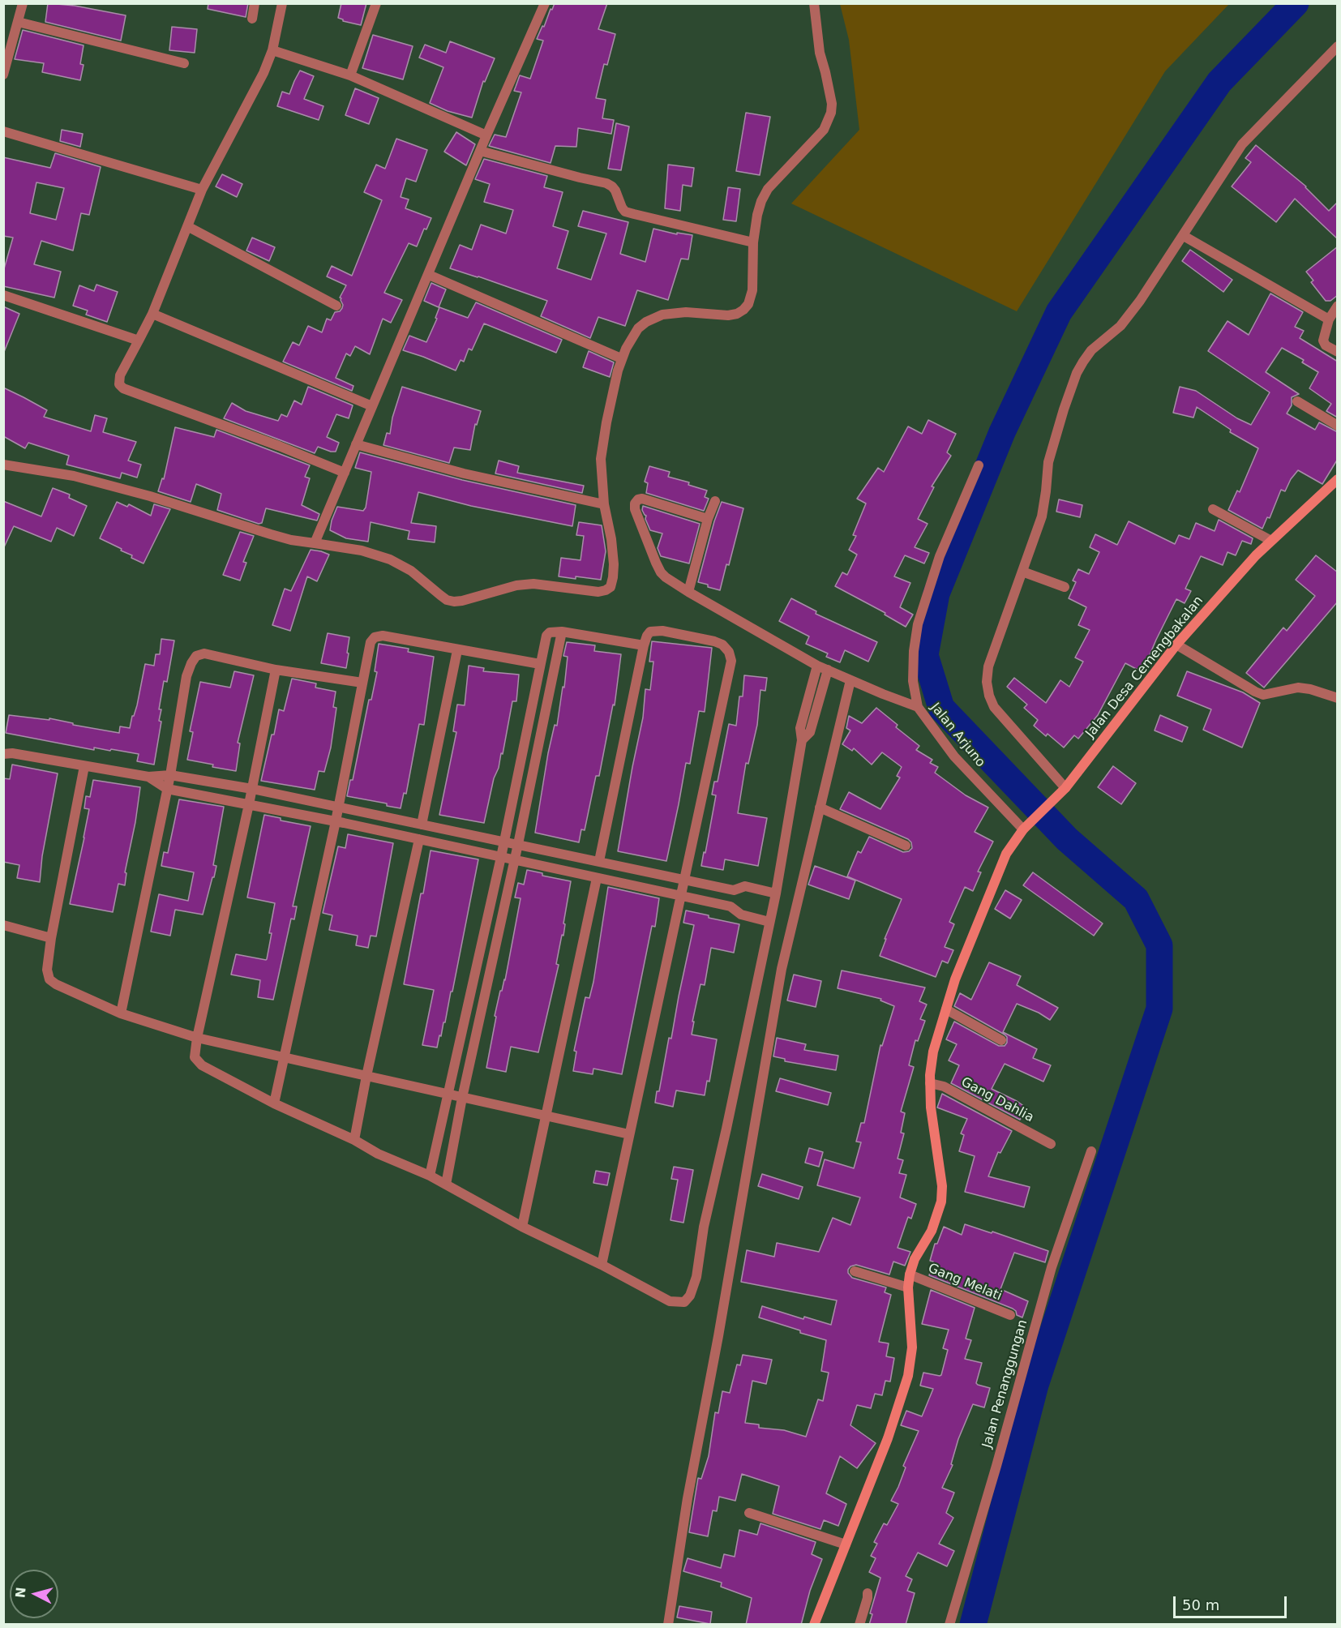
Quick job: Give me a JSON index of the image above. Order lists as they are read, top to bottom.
{
  "streets": {
    "street": [
      "Jalan Desa Cemengbakalan",
      "Jalan Arjuno",
      "Gang Dahlia",
      "Gang Melati",
      "Jalan Penanggungan"
    ]
  },
  "crossings": [
    ["Jalan Desa Cemengbakalan", "Jalan Arjuno"],
    ["Jalan Desa Cemengbakalan", "Gang Dahlia"],
    ["Jalan Desa Cemengbakalan", "Gang Melati"]
  ],
  "scale_bar": "50 m",
  "north": "left"
}
